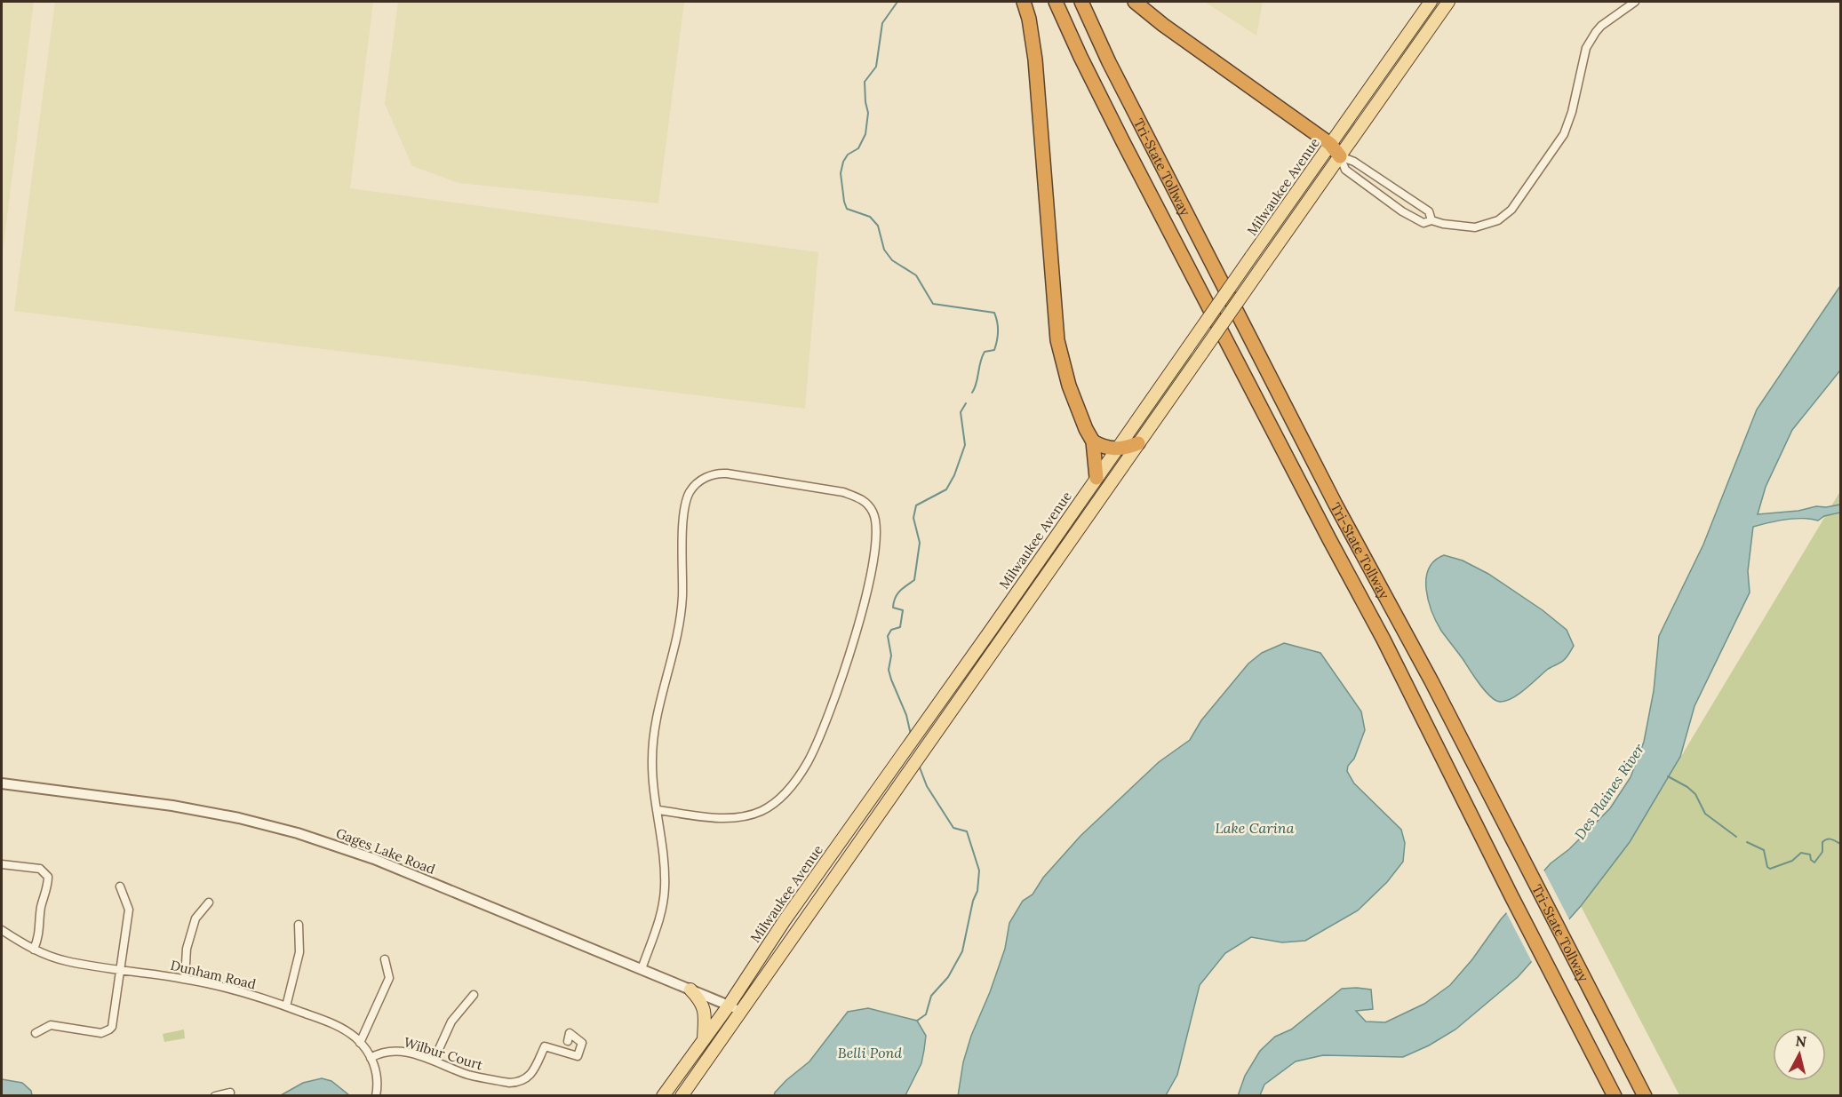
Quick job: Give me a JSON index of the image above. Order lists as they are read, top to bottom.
{
  "streets": {
    "highway": ["Tri-State Tollway"],
    "main road": ["Milwaukee Avenue"],
    "street": ["Gages Lake Road", "Dunham Road", "Wilbur Court"]
  },
  "crossings": [
    ["Milwaukee Avenue", "Gages Lake Road"],
    ["Dunham Road", "Wilbur Court"]
  ],
  "water": ["Des Plaines River", "Lake Carina", "Belli Pond"],
  "north": "top"
}
